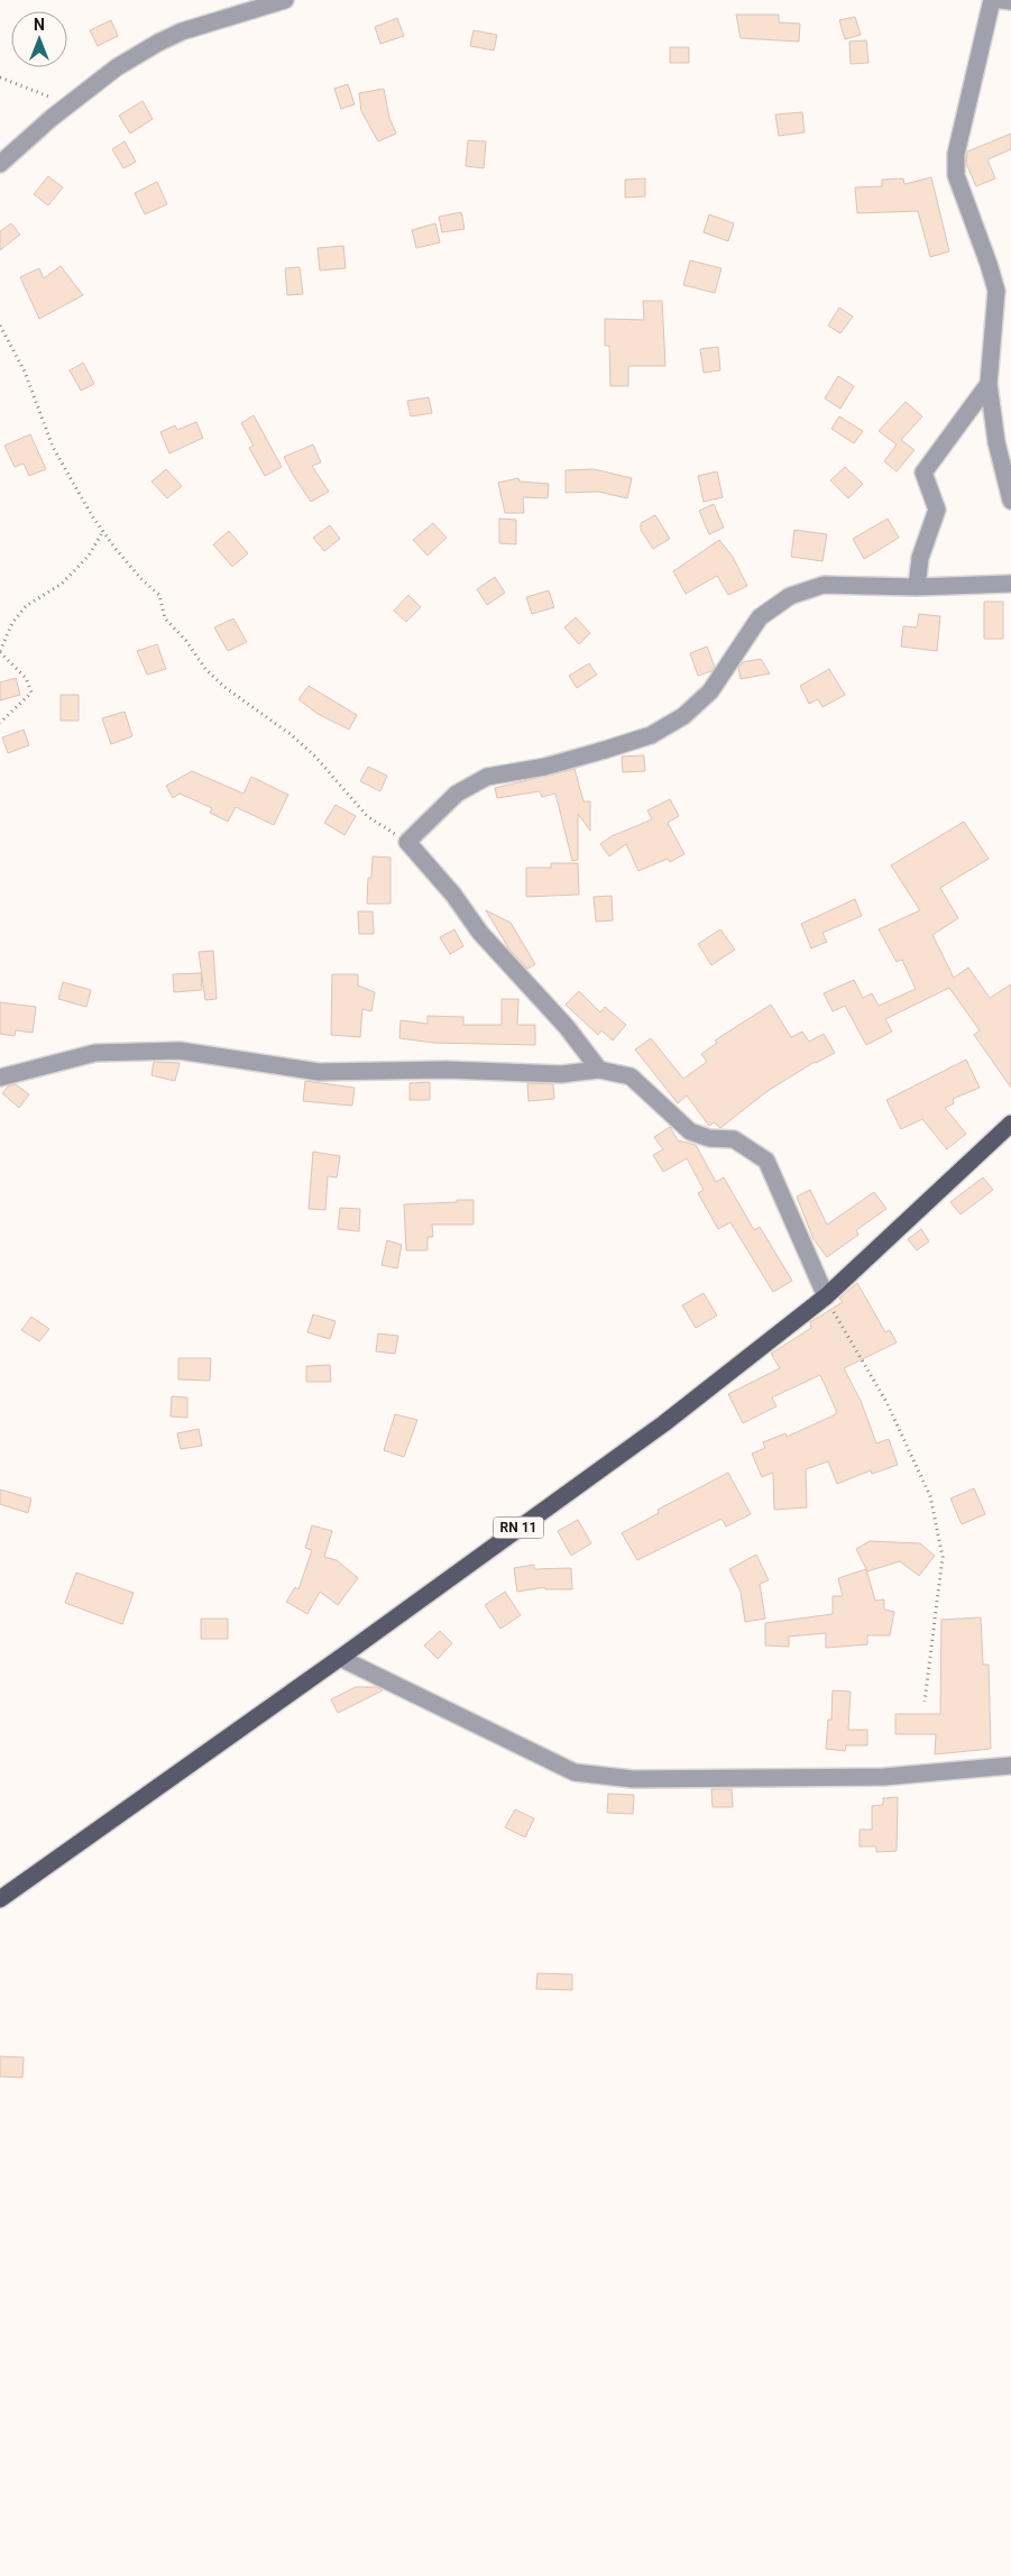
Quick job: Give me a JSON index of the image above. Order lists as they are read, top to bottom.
{
  "streets": {
    "main road": ["RN 11"]
  },
  "north": "top"
}
